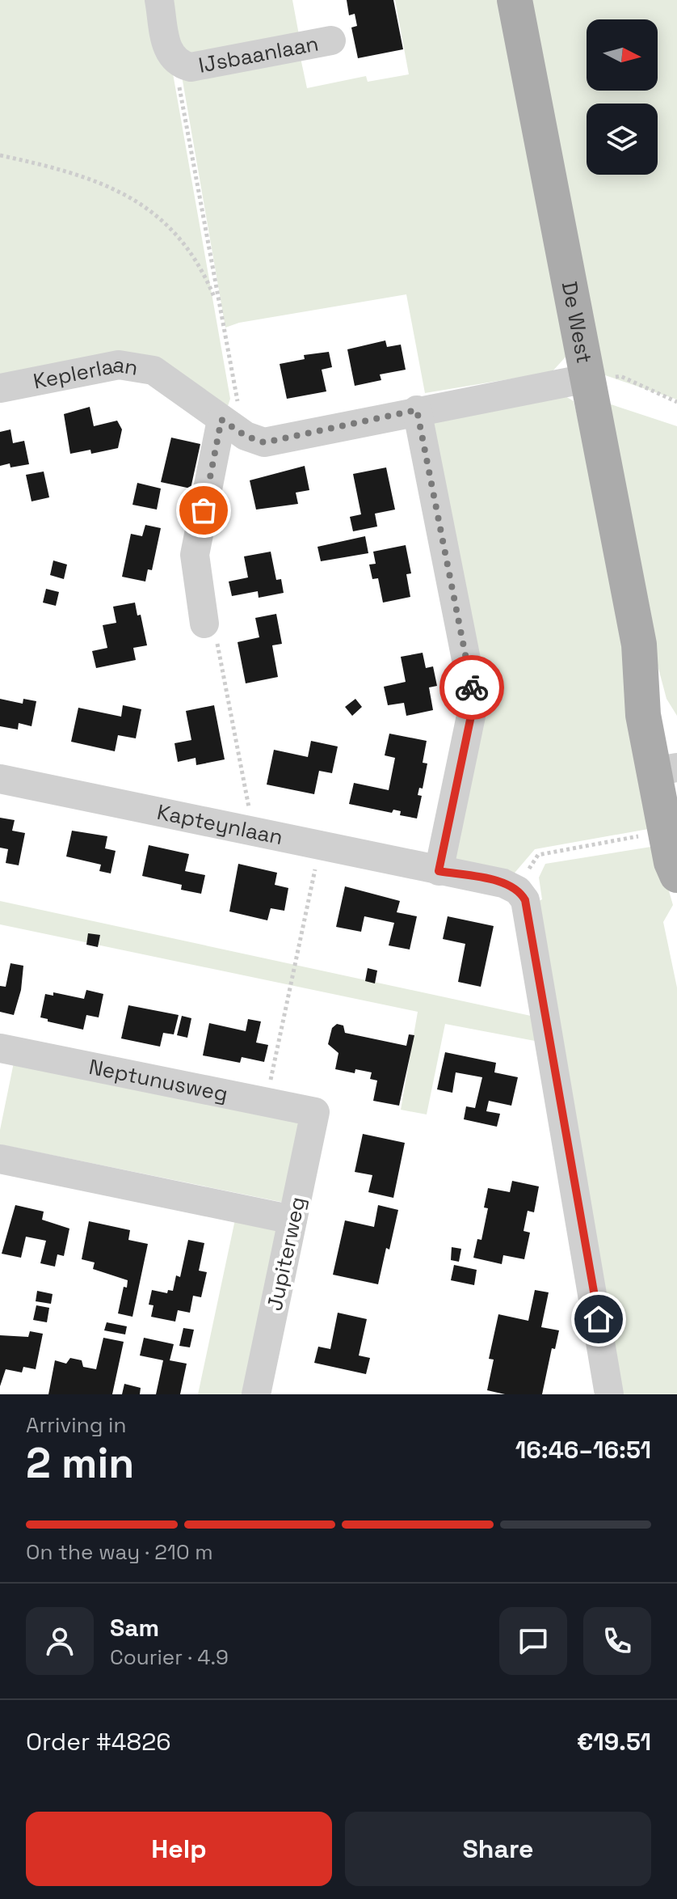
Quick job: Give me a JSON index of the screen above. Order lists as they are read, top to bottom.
{
  "streets": {
    "main road": ["De West"],
    "street": [
      "IJsbaanlaan",
      "Keplerlaan",
      "Kapteynlaan",
      "Neptunusweg",
      "Jupiterweg"
    ]
  },
  "crossings": [
    ["De West", "Keplerlaan"],
    ["Neptunusweg", "Jupiterweg"]
  ],
  "north": "right",
  "page": {
    "heading": ["2 min", "Arriving in", "16:46–16:51"],
    "panel": [
      "Sam",
      "Courier · 4.9",
      "Order #4826",
      "€19.51"
    ],
    "bar": "On the way · 210 m",
    "buttons": ["Help", "Share"]
  }
}
